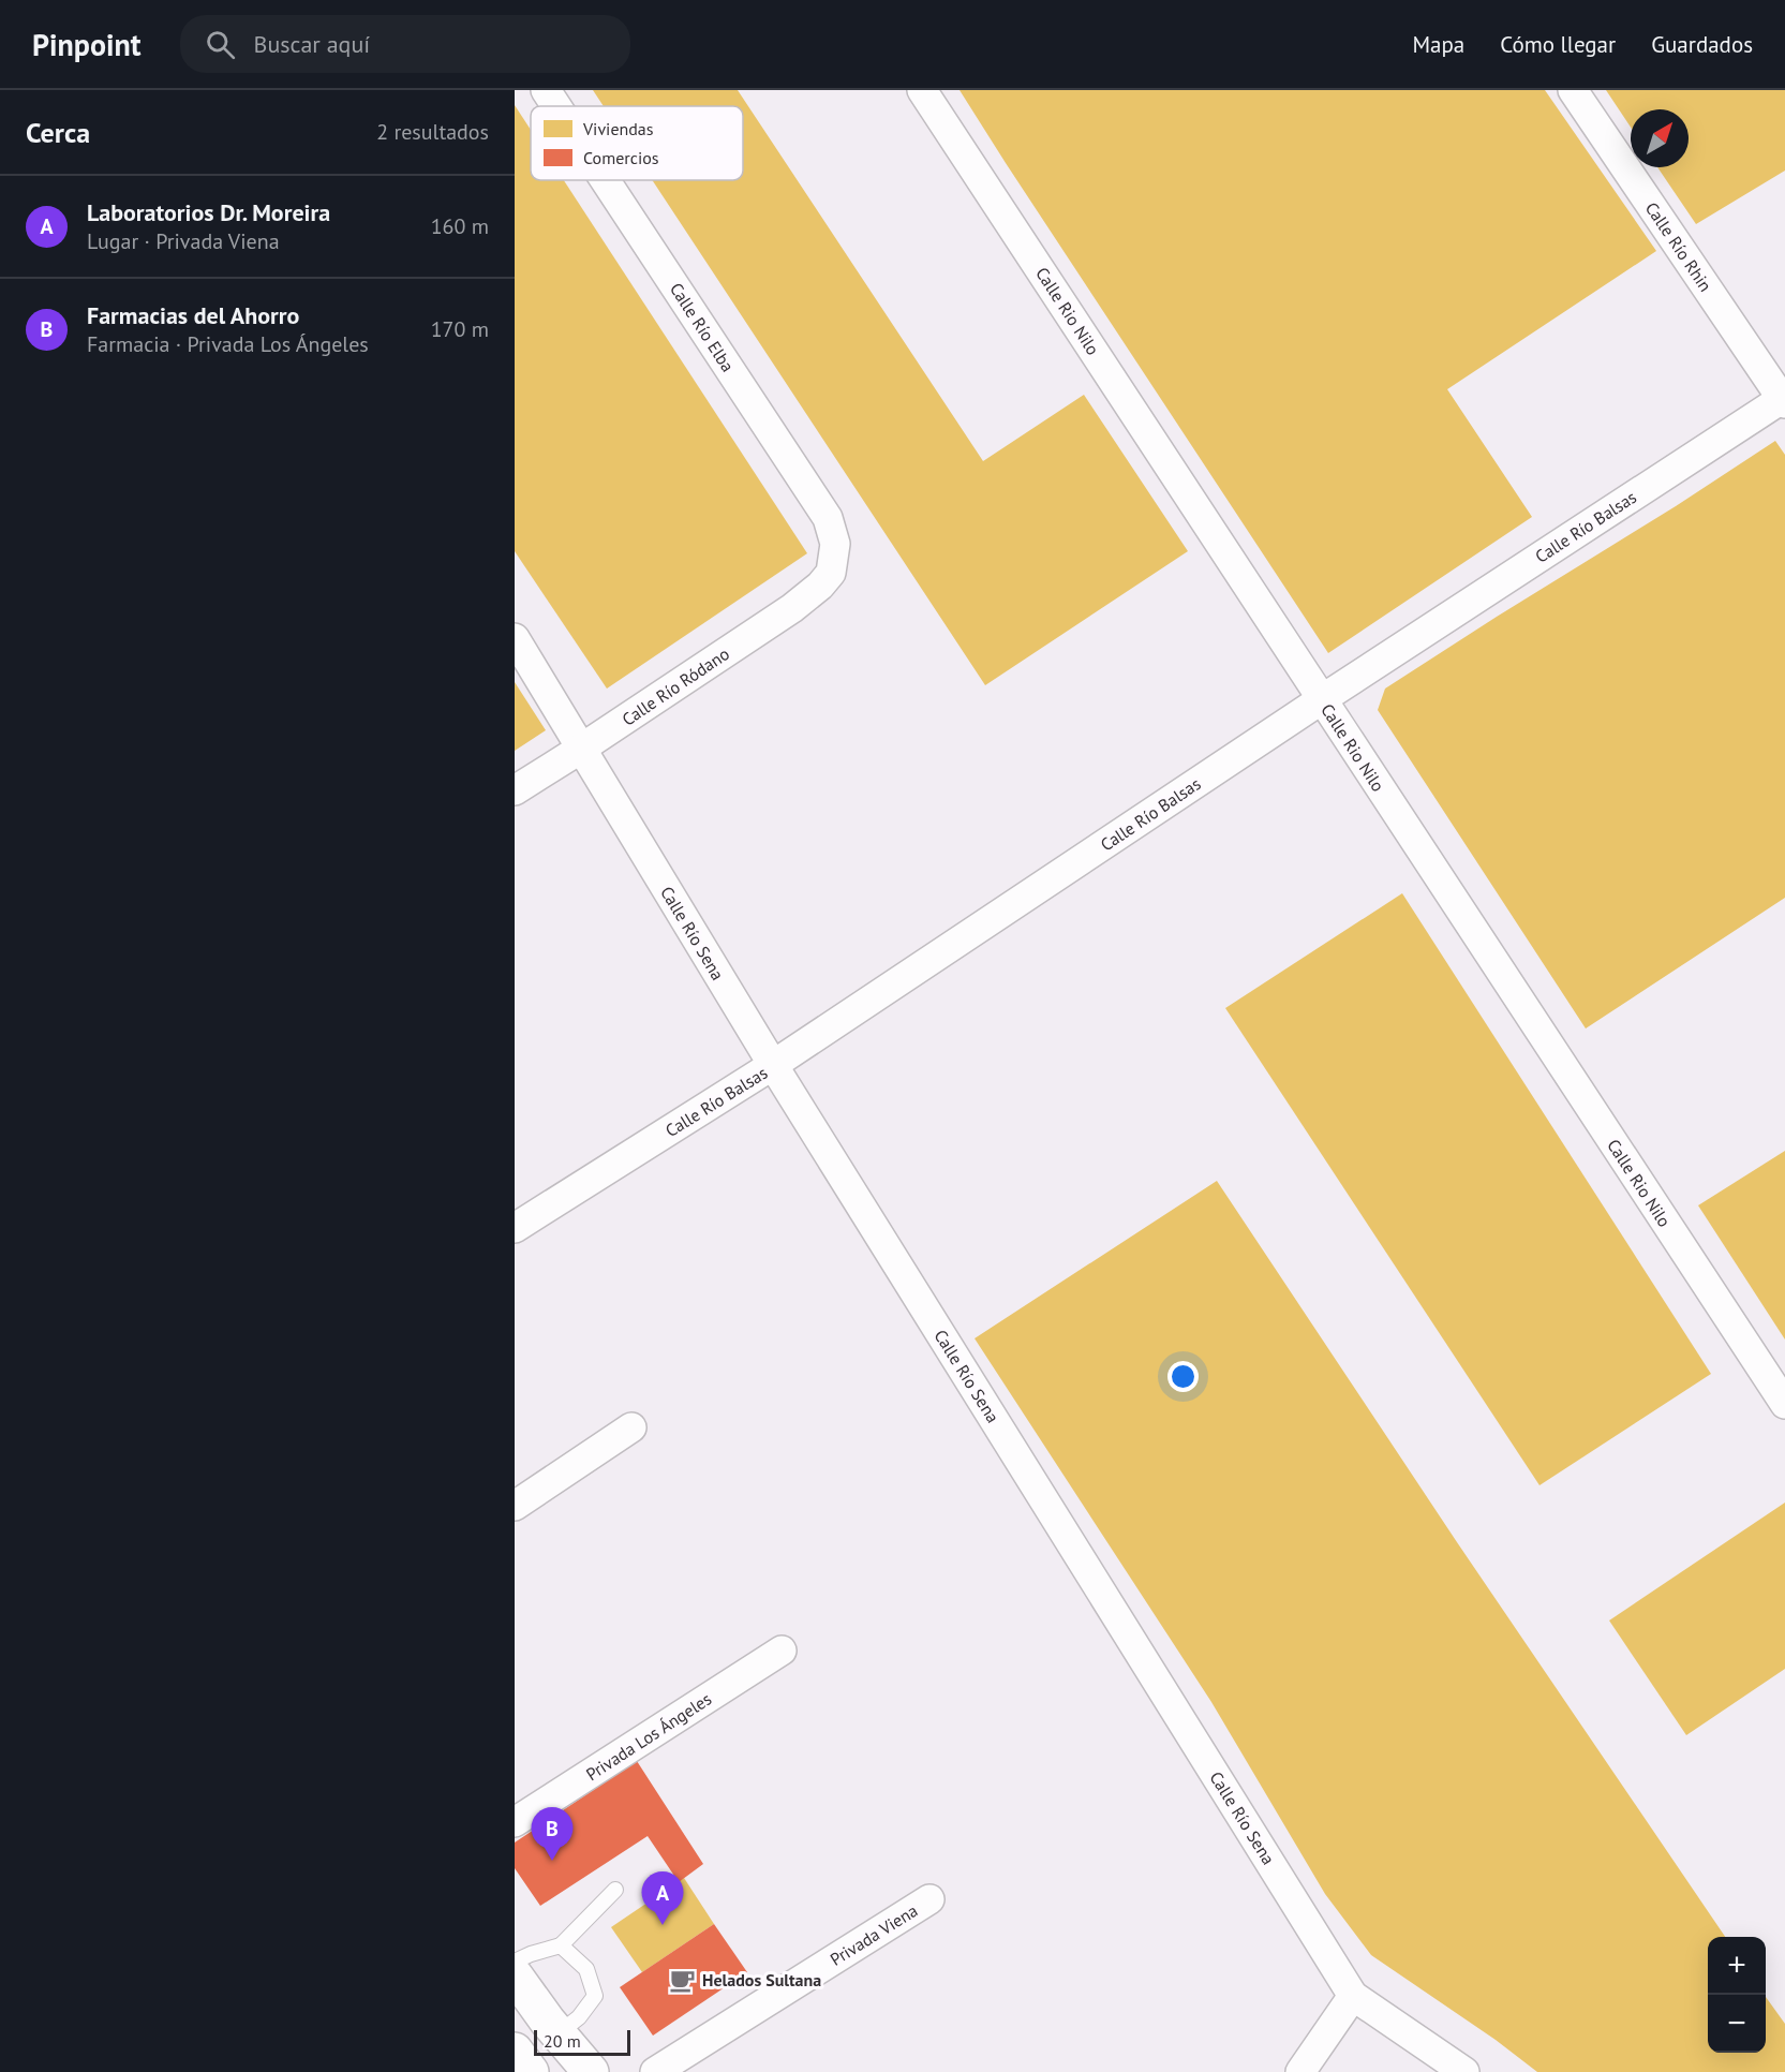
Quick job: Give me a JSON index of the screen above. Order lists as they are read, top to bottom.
{
  "streets": {
    "street": [
      "Calle Río Rhin",
      "Calle Rio Nilo",
      "Calle Río Elba",
      "Calle Río Balsas",
      "Calle Río Ródano",
      "Calle Río Sena",
      "Privada Los Ángeles",
      "Privada Viena"
    ]
  },
  "crossings": [
    ["Calle Río Rhin", "Calle Río Balsas"],
    ["Calle Rio Nilo", "Calle Río Balsas"],
    ["Calle Río Elba", "Calle Río Ródano"],
    ["Calle Río Balsas", "Calle Río Sena"],
    ["Calle Río Ródano", "Calle Río Sena"]
  ],
  "places": {
    "cafe": ["Helados Sultana"]
  },
  "legend": ["Viviendas", "Comercios"],
  "scale_bar": "20 m",
  "north": "top right",
  "page": {
    "header": "Pinpoint",
    "search": "Buscar aquí",
    "nav": ["Mapa", "Cómo llegar", "Guardados"],
    "heading": ["Cerca", "2 resultados"],
    "list": [
      {
        "mark": "A",
        "name": "Laboratorios Dr. Moreira",
        "note": "Lugar · Privada Viena",
        "value": "160 m"
      },
      {
        "mark": "B",
        "name": "Farmacias del Ahorro",
        "note": "Farmacia · Privada Los Ángeles",
        "value": "170 m"
      }
    ],
    "pins": ["B", "A"],
    "map_buttons": ["+", "−"],
    "scale": "20 m"
  }
}
